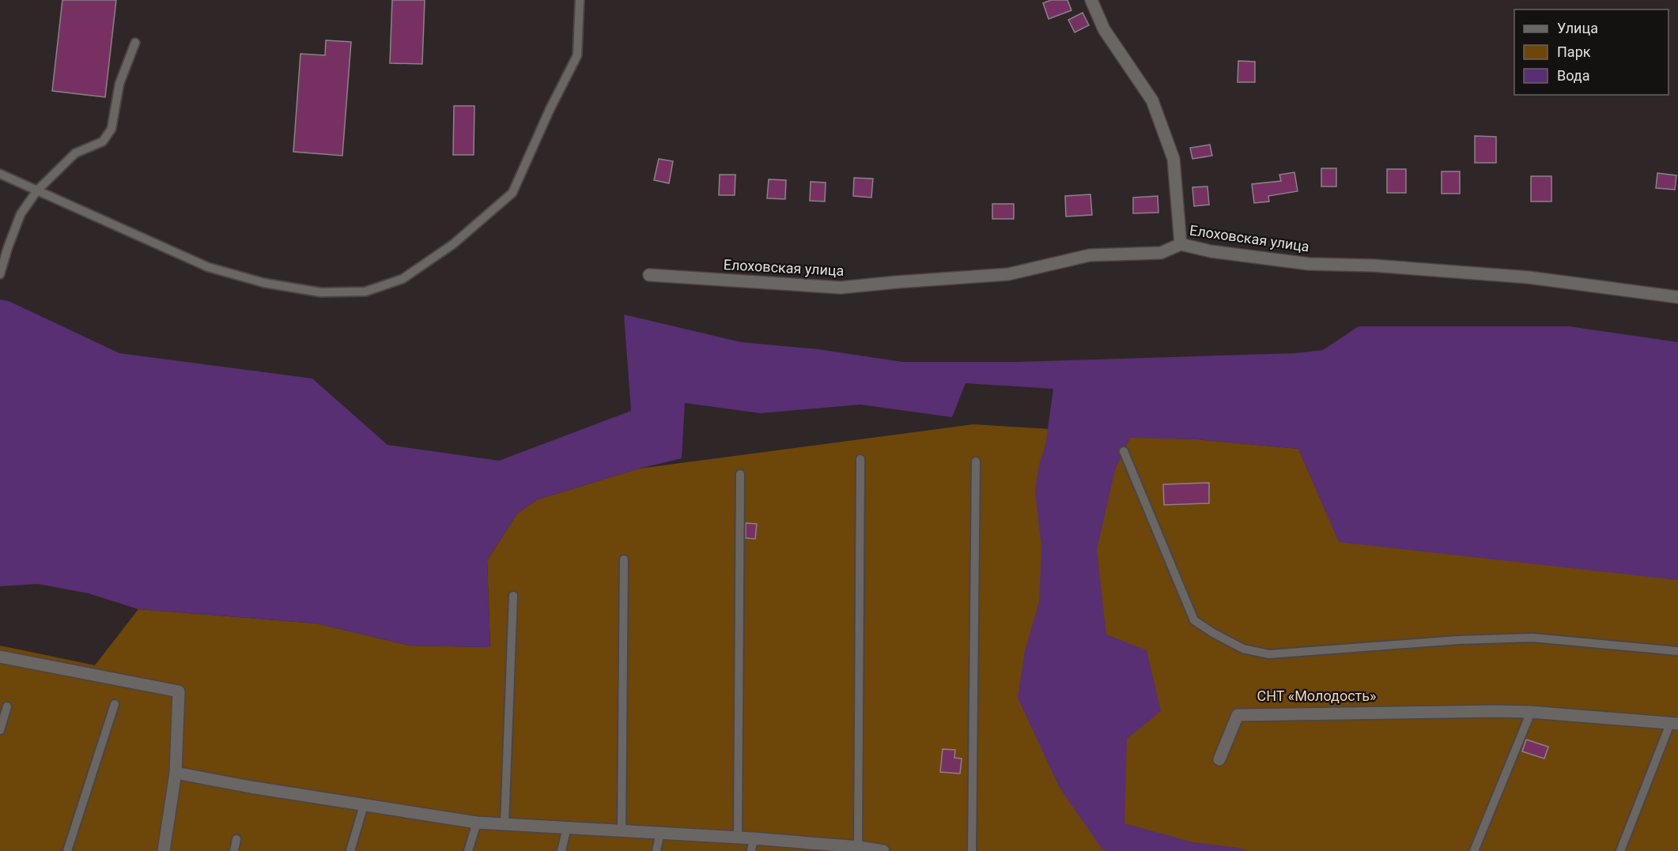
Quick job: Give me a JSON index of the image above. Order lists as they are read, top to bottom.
{
  "streets": {
    "street": ["Елоховская улица"]
  },
  "parks": ["СНТ «Молодость»"],
  "legend": ["Улица", "Парк", "Вода"]
}
